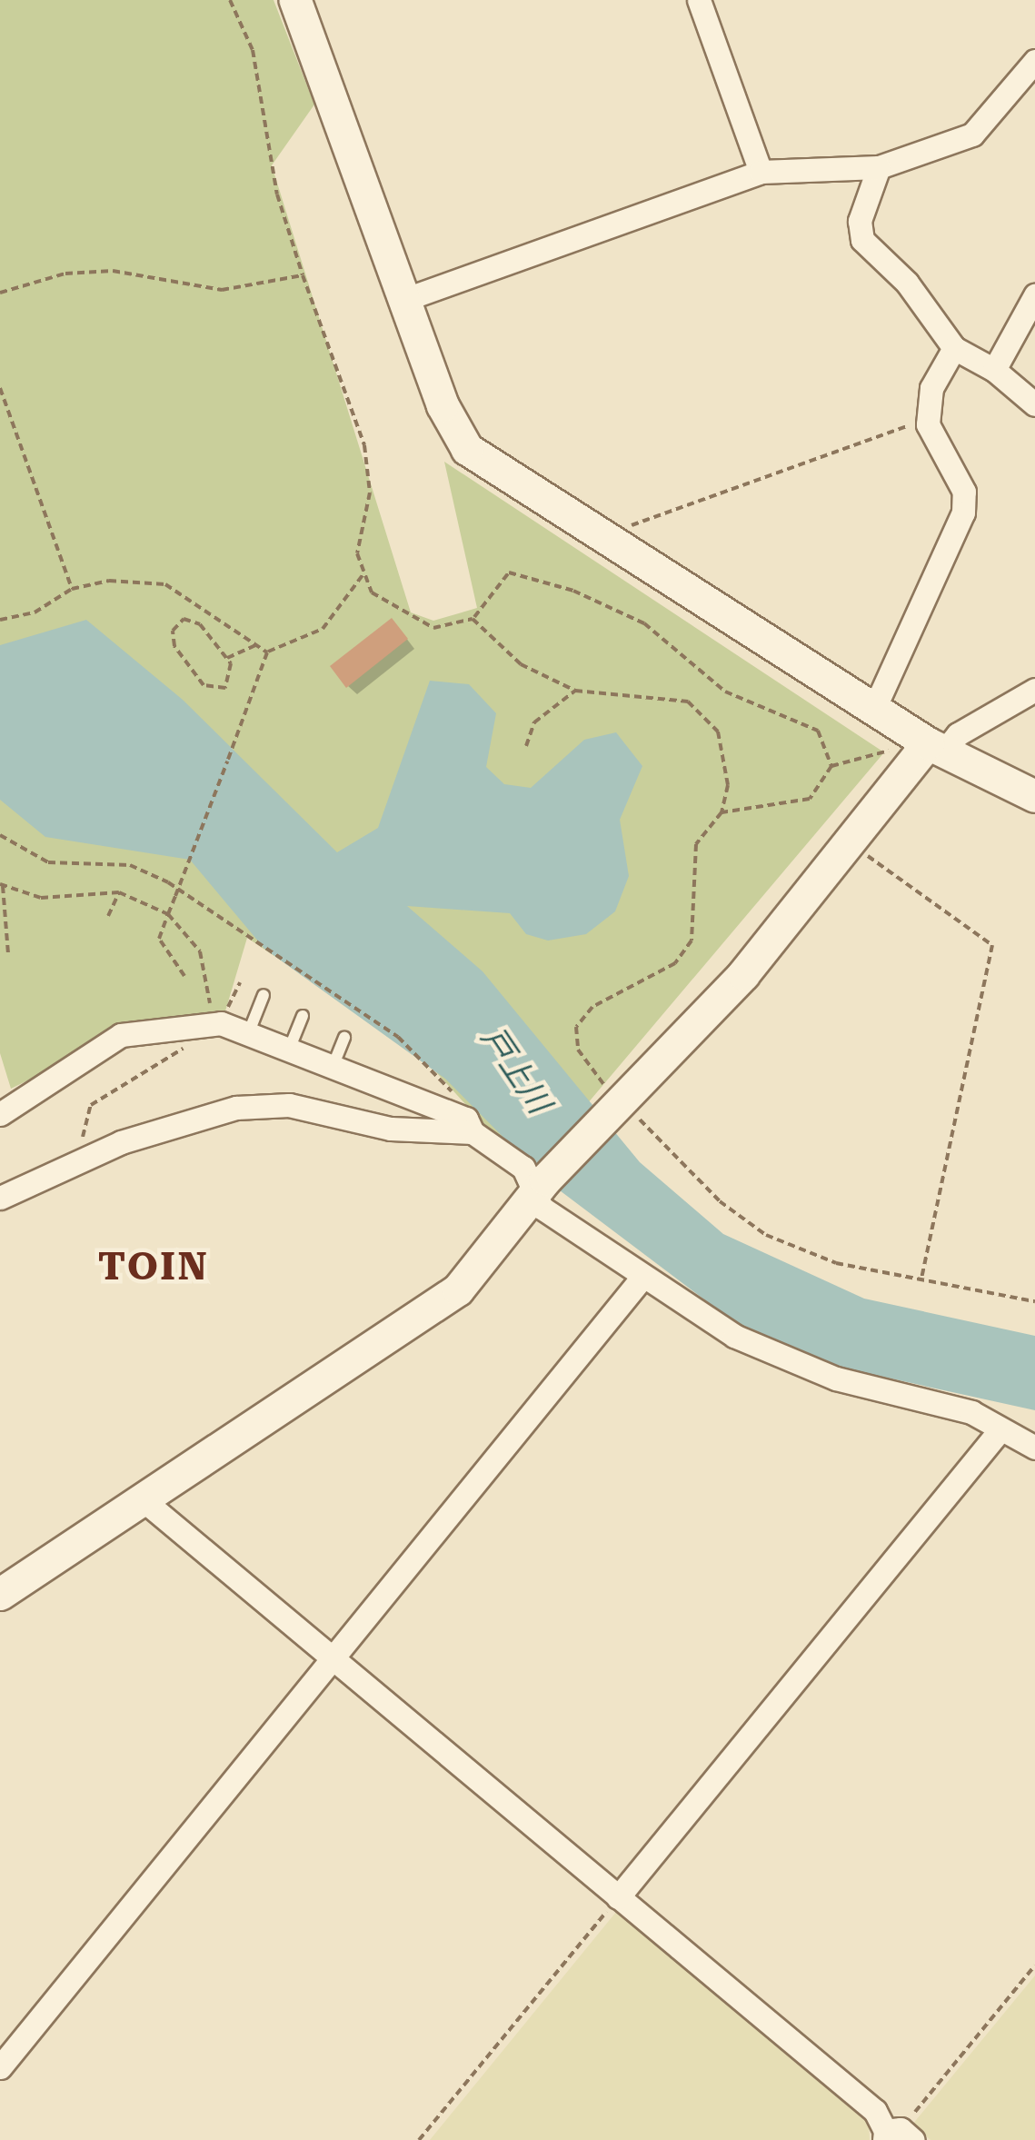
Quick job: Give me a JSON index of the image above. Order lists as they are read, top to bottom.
{
  "districts": ["TOIN"],
  "water": ["戸上川"]
}
